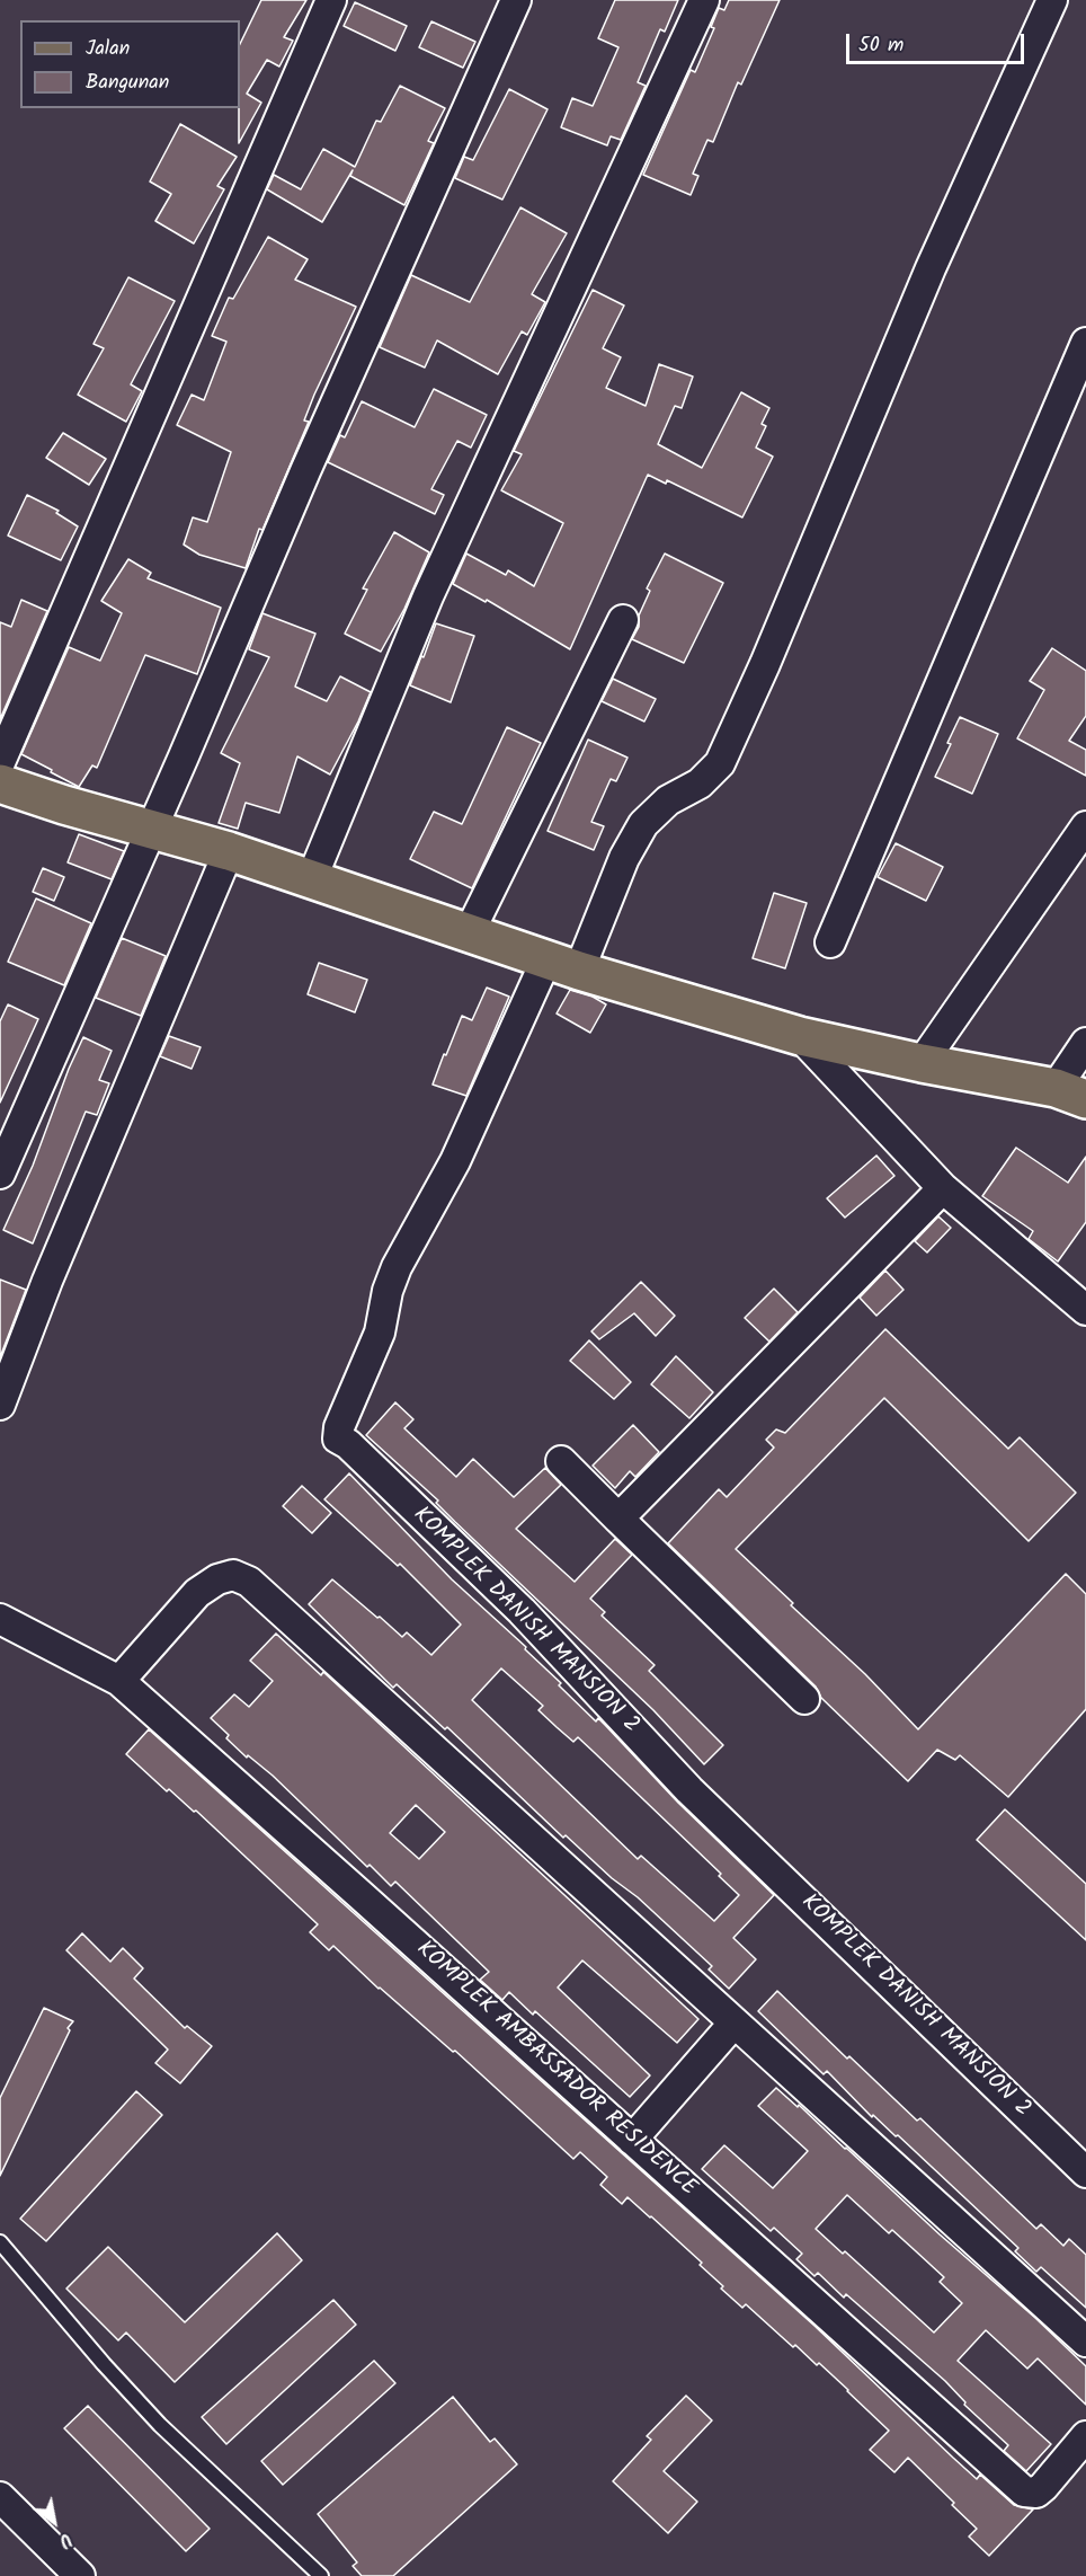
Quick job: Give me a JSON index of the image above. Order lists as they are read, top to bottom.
{
  "streets": {
    "street": ["KOMPLEK DANISH MANSION 2", "KOMPLEK AMBASSADOR RESIDENCE"]
  },
  "legend": ["Jalan", "Bangunan"],
  "scale_bar": "50 m",
  "north": "bottom right"
}
